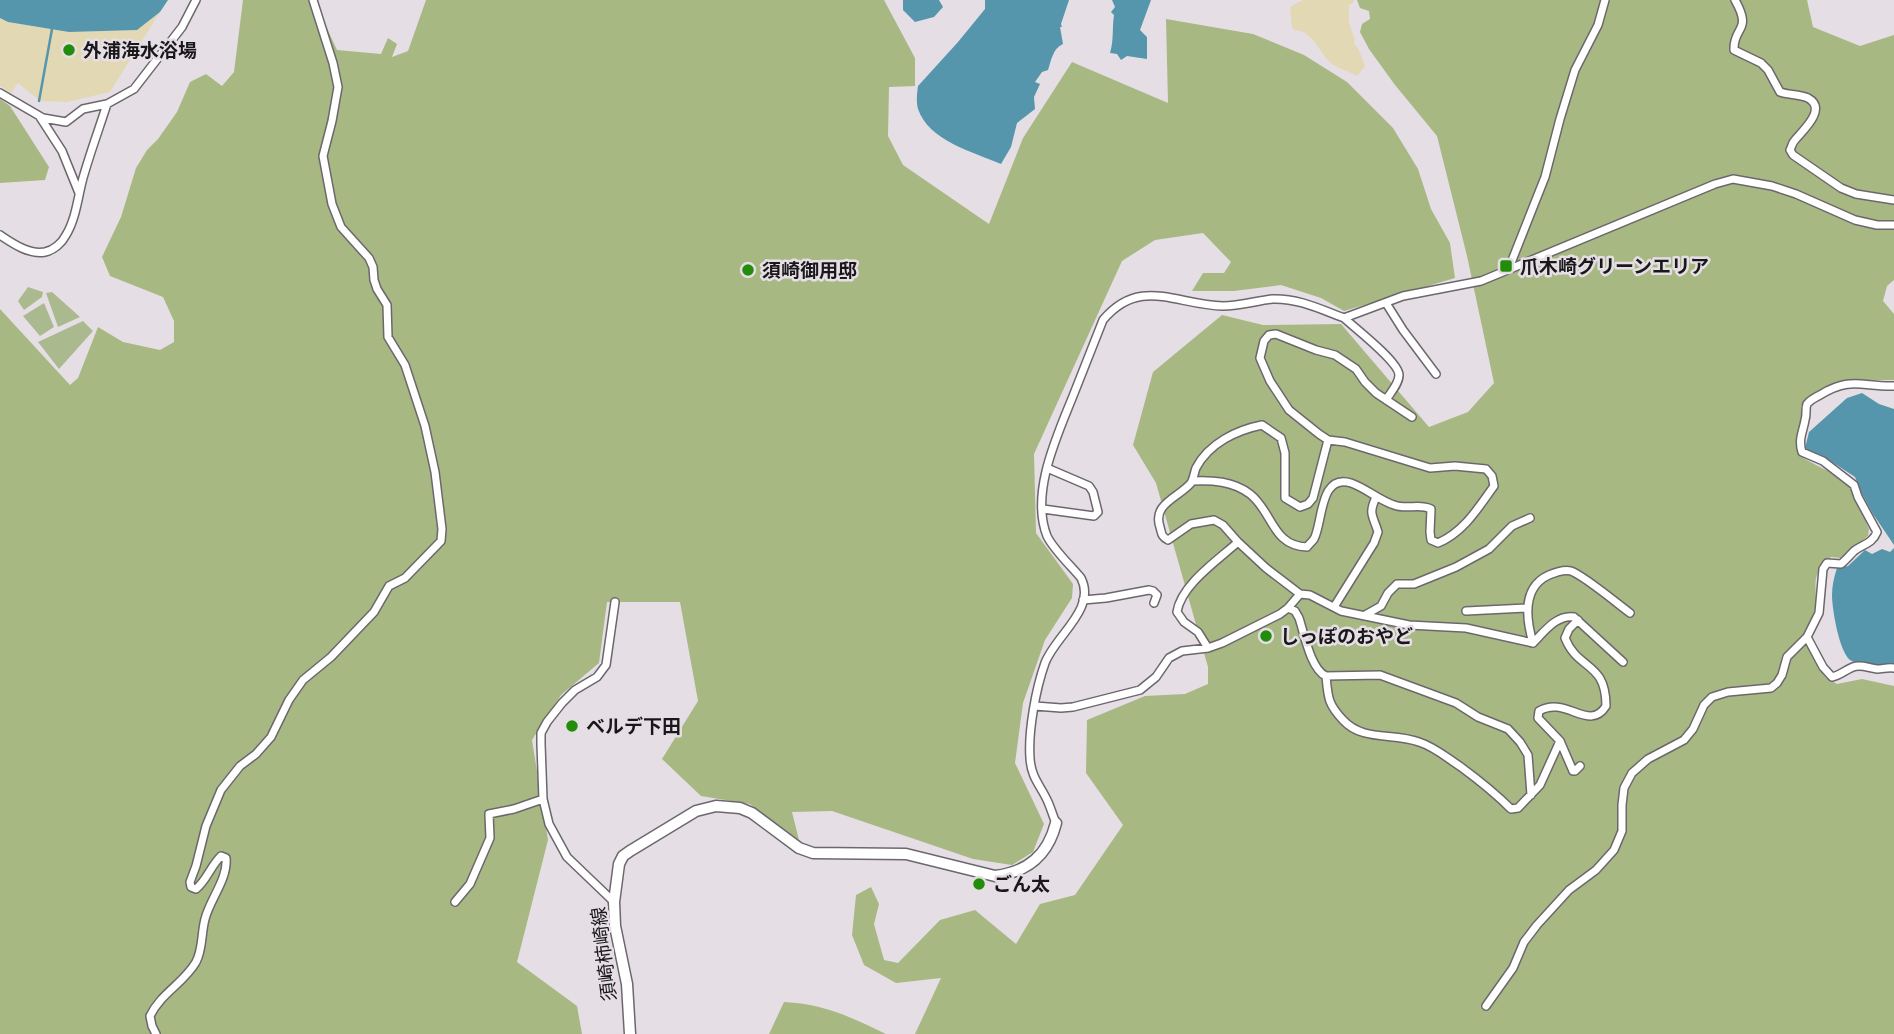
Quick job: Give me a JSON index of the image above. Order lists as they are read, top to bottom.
{
  "streets": {
    "main road": ["須崎柿崎線"]
  },
  "places": {
    "other": [
      "外浦海水浴場",
      "須崎御用邸",
      "しっぽのおやど",
      "ベルデ下田",
      "ごん太"
    ],
    "transit": ["爪木崎グリーンエリア"]
  }
}
